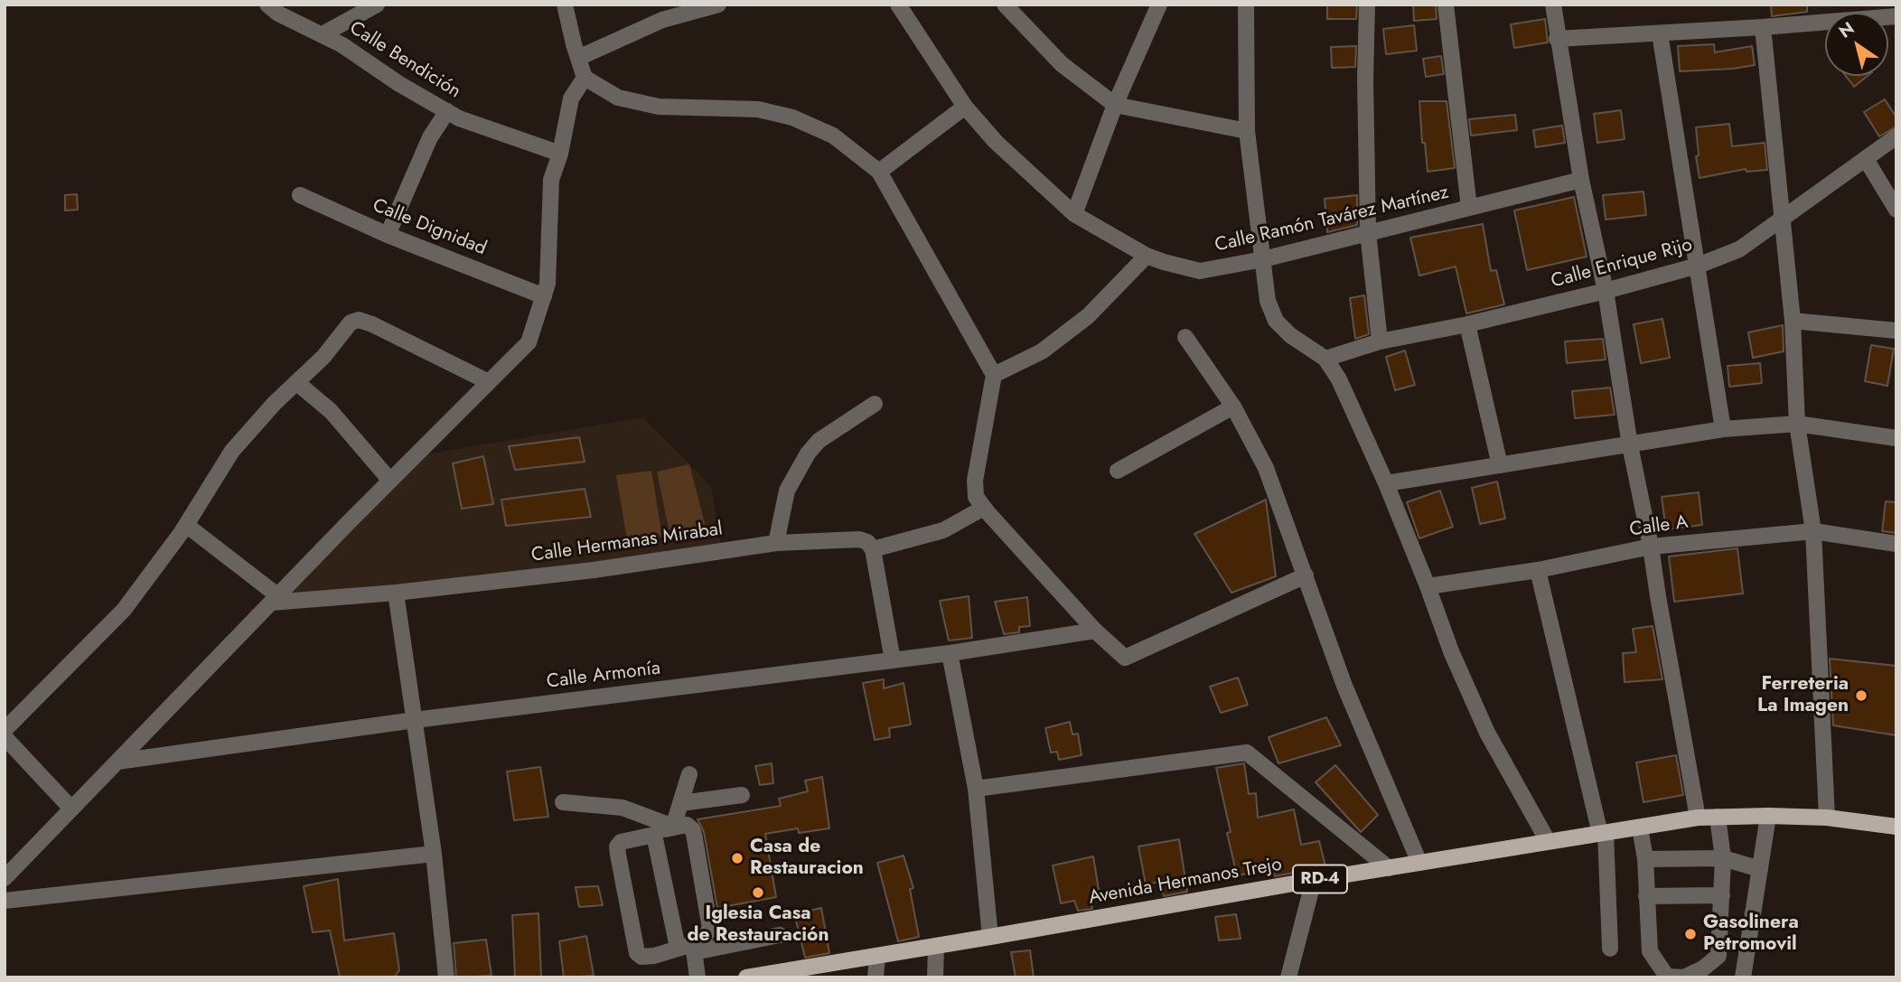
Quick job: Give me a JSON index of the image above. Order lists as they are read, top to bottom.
{
  "streets": {
    "main road": ["RD-4", "Avenida Hermanos Trejo"],
    "street": [
      "Calle Bendición",
      "Calle Ramón Tavárez Martínez",
      "Calle Dignidad",
      "Calle Enrique Rijo",
      "Calle A",
      "Calle Hermanas Mirabal",
      "Calle Armonía"
    ]
  },
  "places": [
    "Ferreteria La Imagen",
    "Casa de Restauracion",
    "Iglesia Casa de Restauración",
    "Gasolinera Petromovil"
  ],
  "north": "top left"
}
